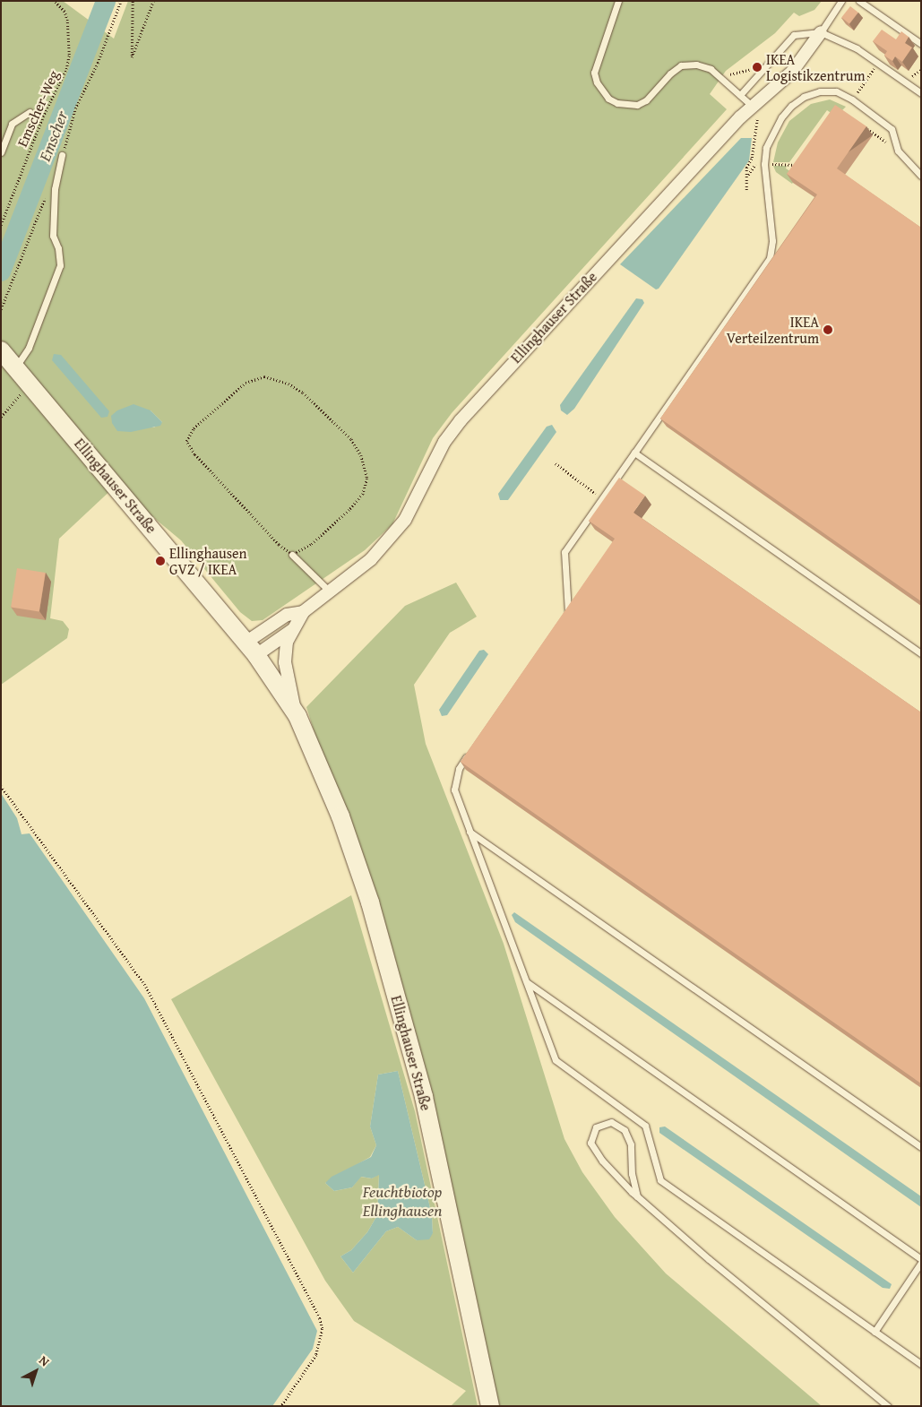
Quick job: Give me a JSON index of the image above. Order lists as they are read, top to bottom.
{
  "streets": {
    "main road": ["Ellinghauser Straße"],
    "path": ["Emscher-Weg"]
  },
  "water": ["Emscher", "Feuchtbiotop Ellinghausen"],
  "places": ["IKEA Logistikzentrum", "IKEA Verteilzentrum", "Ellinghausen GVZ / IKEA"],
  "north": "top right"
}
